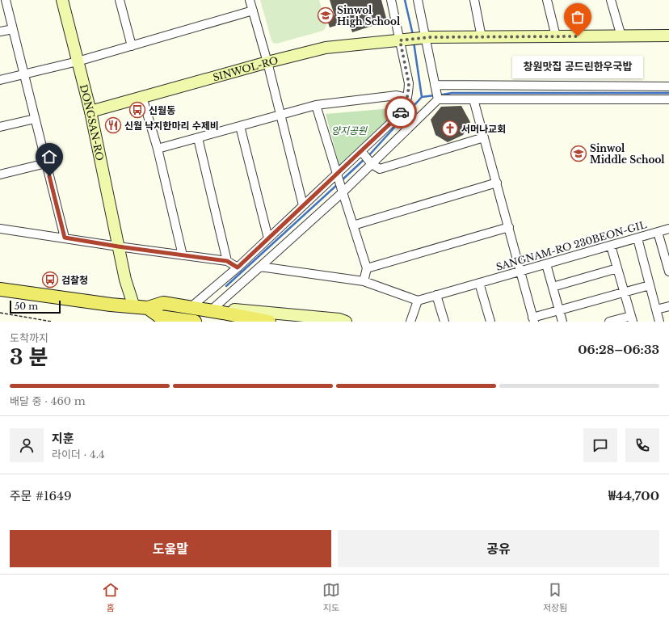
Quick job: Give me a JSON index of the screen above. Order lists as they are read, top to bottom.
{
  "streets": {
    "street": ["SINWOL-RO", "DONGSAN-RO", "SANGNAM-RO 230BEON-GIL"]
  },
  "crossings": [
    ["SINWOL-RO", "DONGSAN-RO"]
  ],
  "parks": ["양지공원"],
  "places": {
    "school or university": ["Sinwol High School", "Sinwol Middle School"],
    "other": ["창원맛집 공드린한우국밥"],
    "bus stop": ["신월동", "검찰청"],
    "restaurant": ["신월 낙지한마리 수제비"],
    "church": ["서머나교회"]
  },
  "scale_bar": "50 m",
  "page": {
    "bubble": "창원맛집 공드린한우국밥",
    "scale": "50 m",
    "heading": ["3 분", "도착까지", "06:28–06:33"],
    "panel": [
      "지훈",
      "라이더 · 4.4",
      "주문 #1649",
      "₩44,700"
    ],
    "bar": "배달 중 · 460 m",
    "buttons": ["도움말", "공유"],
    "tabs": ["홈", "지도", "저장됨"]
  }
}
